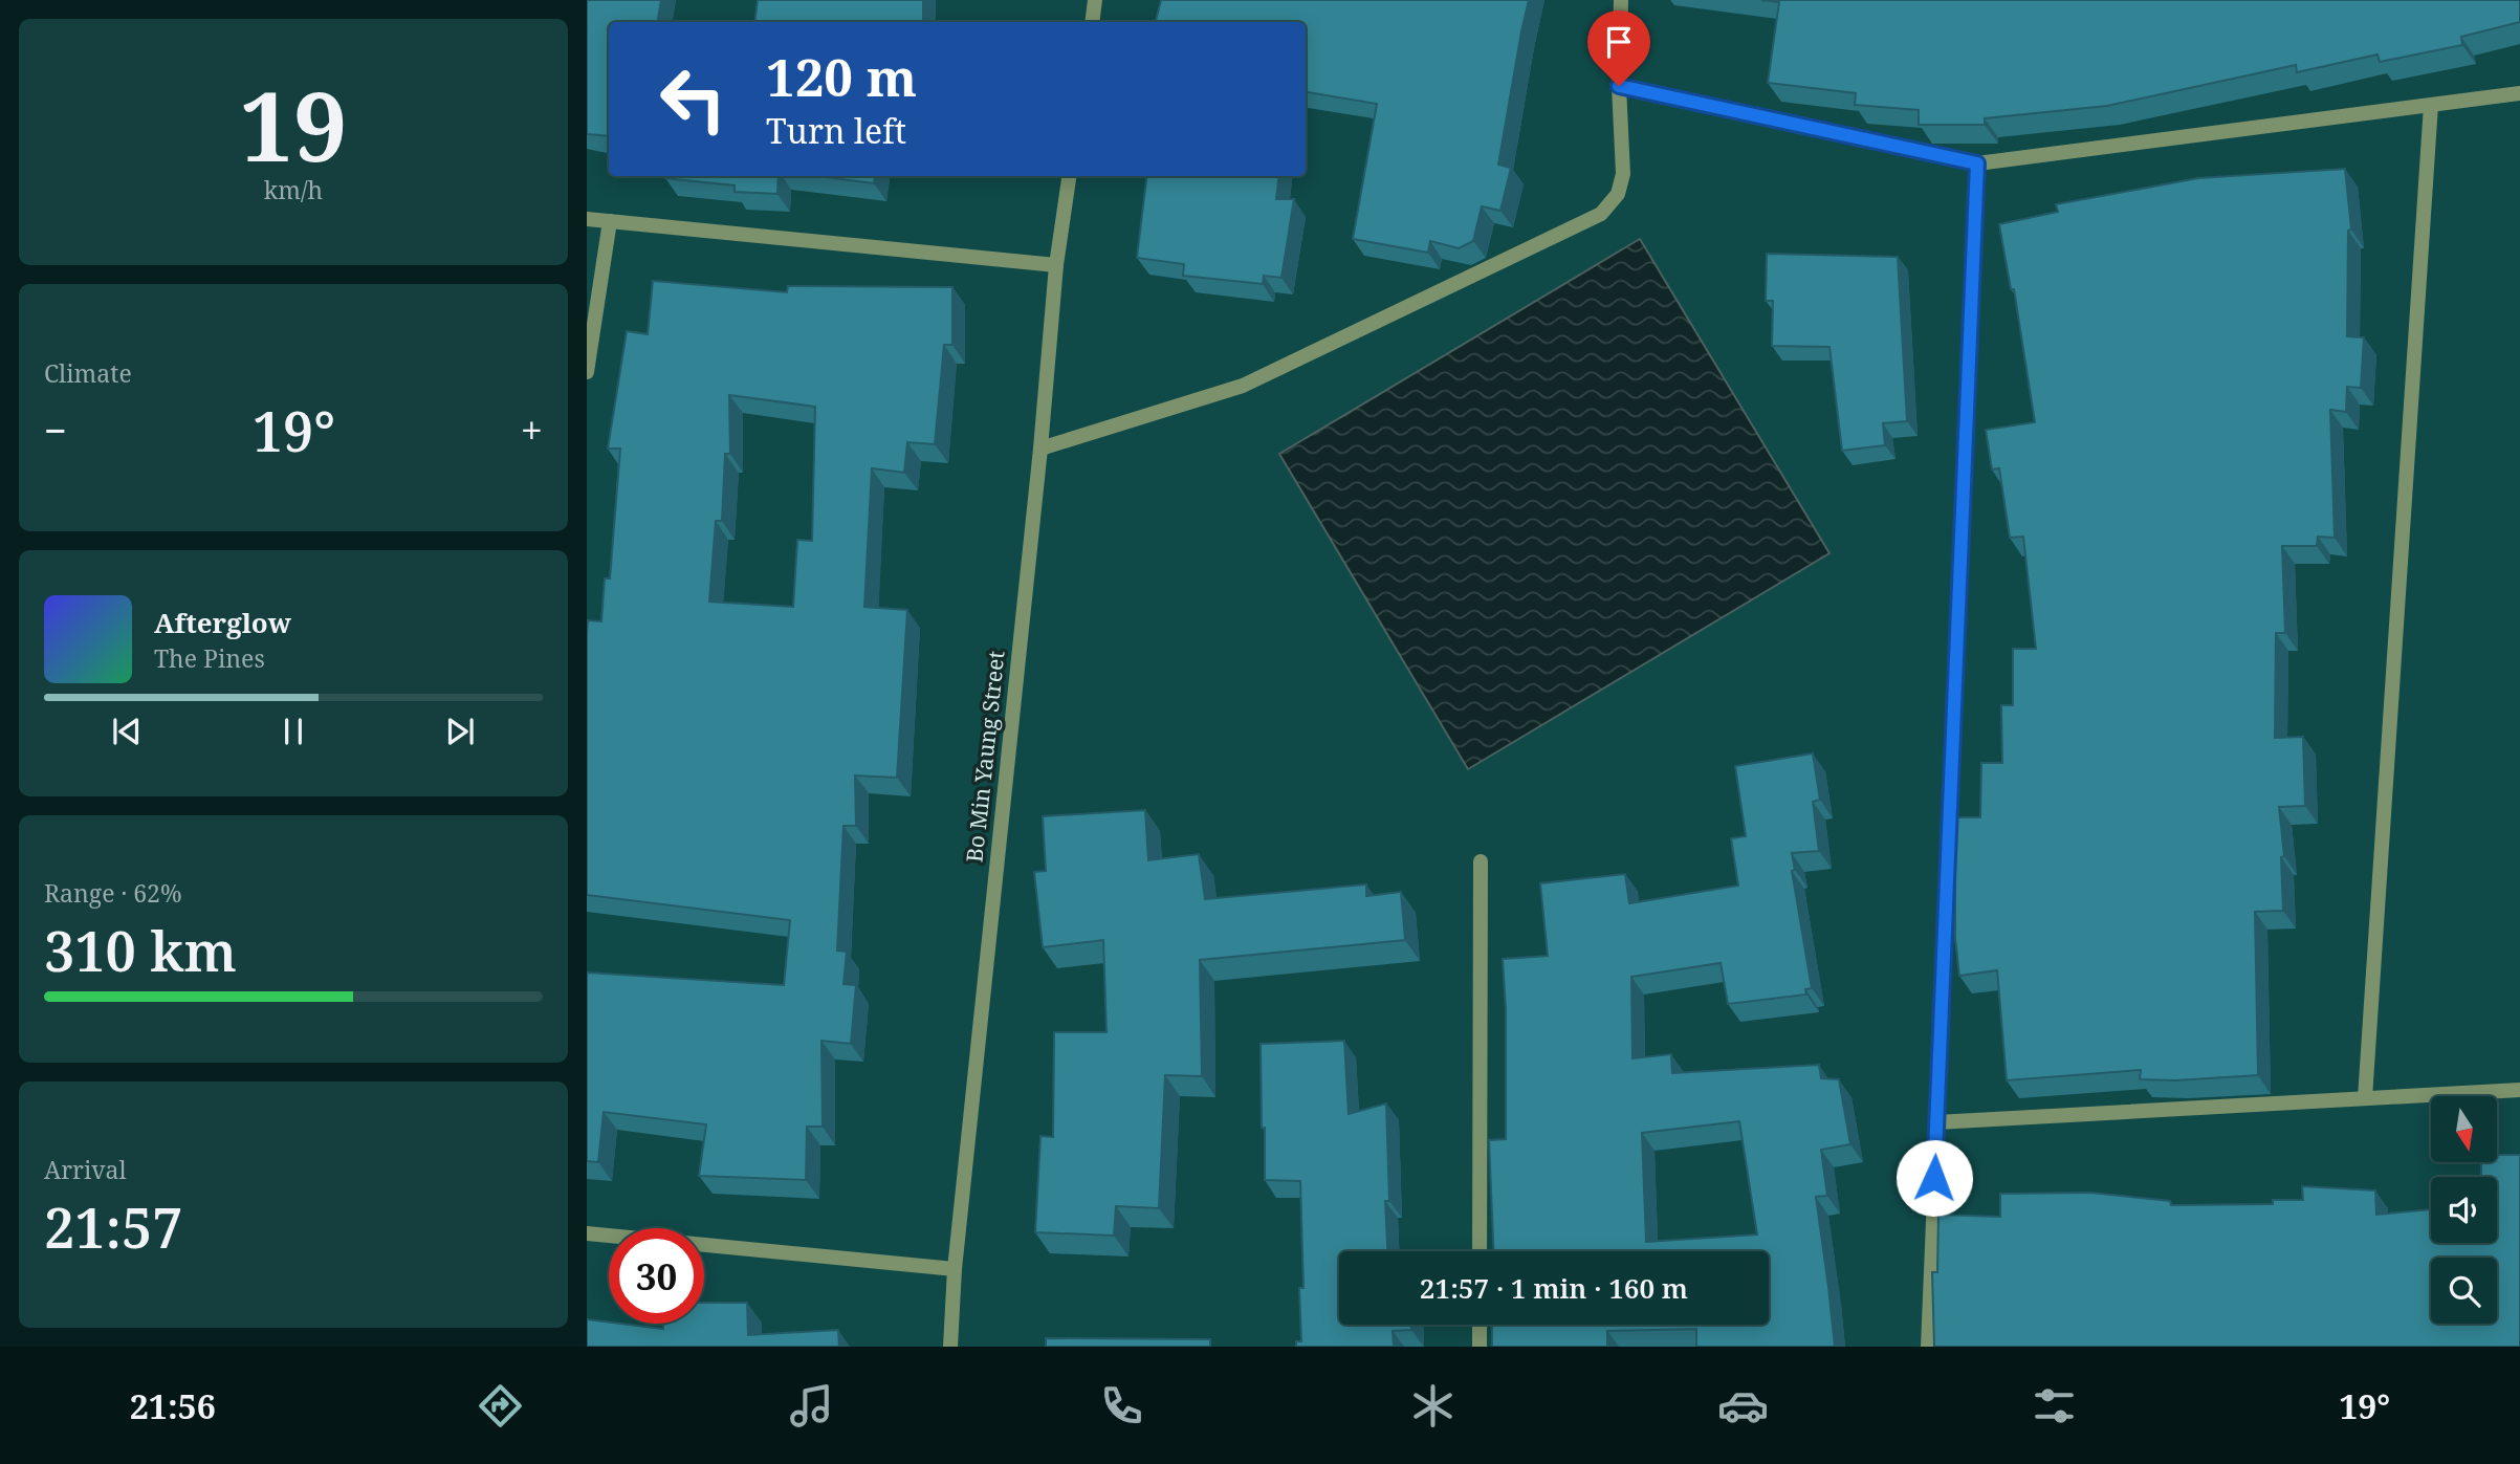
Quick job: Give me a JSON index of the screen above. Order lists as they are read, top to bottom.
{
  "streets": {
    "street": ["Bo Min Yaung Street"]
  },
  "north": "bottom",
  "page": {
    "tile": [
      ["19", "km/h"],
      "Climate",
      ["Range · 62%", "310 km"],
      ["Arrival", "21:57"]
    ],
    "turn": ["120 m", "Turn left"],
    "heat": ["−", "19°", "+"],
    "song": ["Afterglow", "The Pines"],
    "limit": "30",
    "trip": "21:57 · 1 min · 160 m",
    "tabs": ["21:56", "19°"]
  }
}
